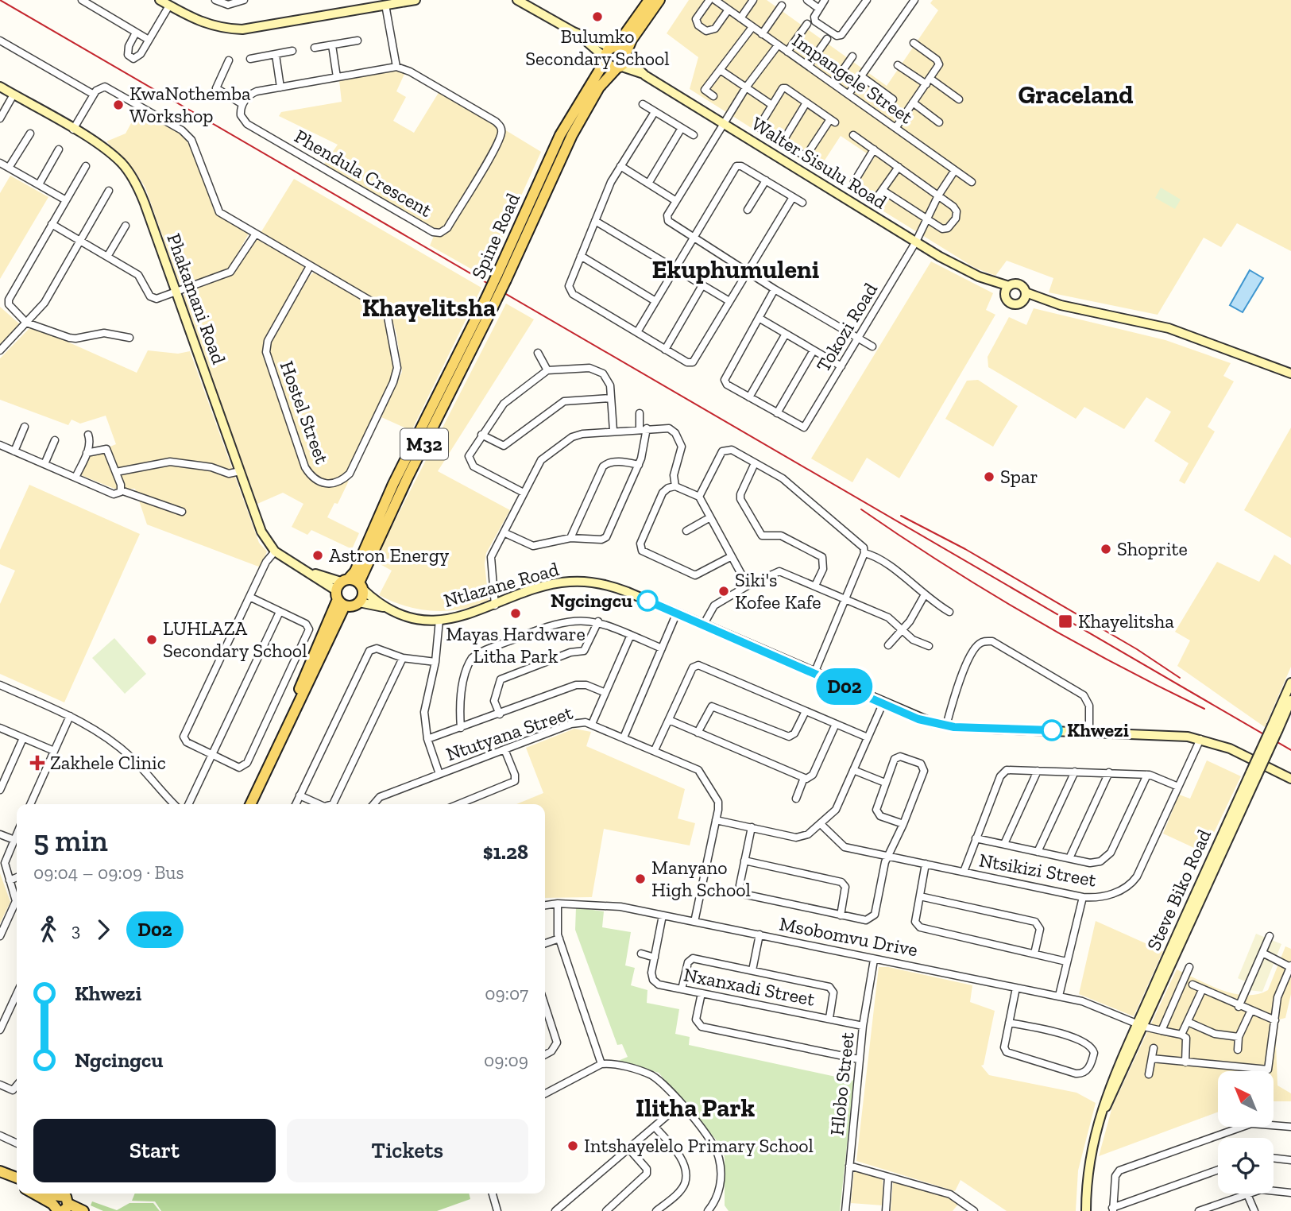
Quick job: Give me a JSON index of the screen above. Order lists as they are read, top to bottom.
{
  "streets": {
    "main road": ["Spine Road", "M32"],
    "street": [
      "Impangele Street",
      "Walter Sisulu Road",
      "Phendula Crescent",
      "Phakamani Road",
      "Tokozi Road",
      "Hostel Street",
      "Ntlazane Road",
      "Ntutyana Street",
      "Ntsikizi Street",
      "Steve Biko Road",
      "Msobomvu Drive",
      "Nxanxadi Street",
      "Hlobo Street"
    ]
  },
  "crossings": [
    ["Impangele Street", "Tokozi Road"],
    ["Walter Sisulu Road", "Spine Road"],
    ["Walter Sisulu Road", "Tokozi Road"],
    ["Spine Road", "Phakamani Road"],
    ["Spine Road", "Ntlazane Road"],
    ["Ntlazane Road", "Ntsikizi Street"],
    ["Ntutyana Street", "Msobomvu Drive"],
    ["Steve Biko Road", "Msobomvu Drive"],
    ["Msobomvu Drive", "Nxanxadi Street"],
    ["Msobomvu Drive", "Hlobo Street"],
    ["Nxanxadi Street", "Hlobo Street"]
  ],
  "districts": [
    "Graceland",
    "Ekuphumuleni",
    "Khayelitsha",
    "Ilitha Park"
  ],
  "places": {
    "other": [
      "Bulumko Secondary School",
      "KwaNothemba Workshop",
      "Spar",
      "Shoprite",
      "Astron Energy",
      "Siki's Kofee Kafe",
      "Ngcingcu",
      "Mayas Hardware Litha Park",
      "LUHLAZA Secondary School",
      "Khwezi",
      "Manyano High School",
      "Intshayelelo Primary School"
    ],
    "transit": ["Khayelitsha"],
    "health": ["Zakhele Clinic"]
  },
  "lines": ["bus line D02"],
  "north": "top left",
  "page": {
    "on_map": "D02",
    "heading": ["5 min", "09:04 – 09:09 · Bus", "$1.28"],
    "legs": ["3", "D02"],
    "list": [
      {
        "name": "Khwezi",
        "value": "09:07"
      },
      {
        "name": "Ngcingcu",
        "value": "09:09"
      }
    ],
    "buttons": ["Start", "Tickets"]
  }
}
